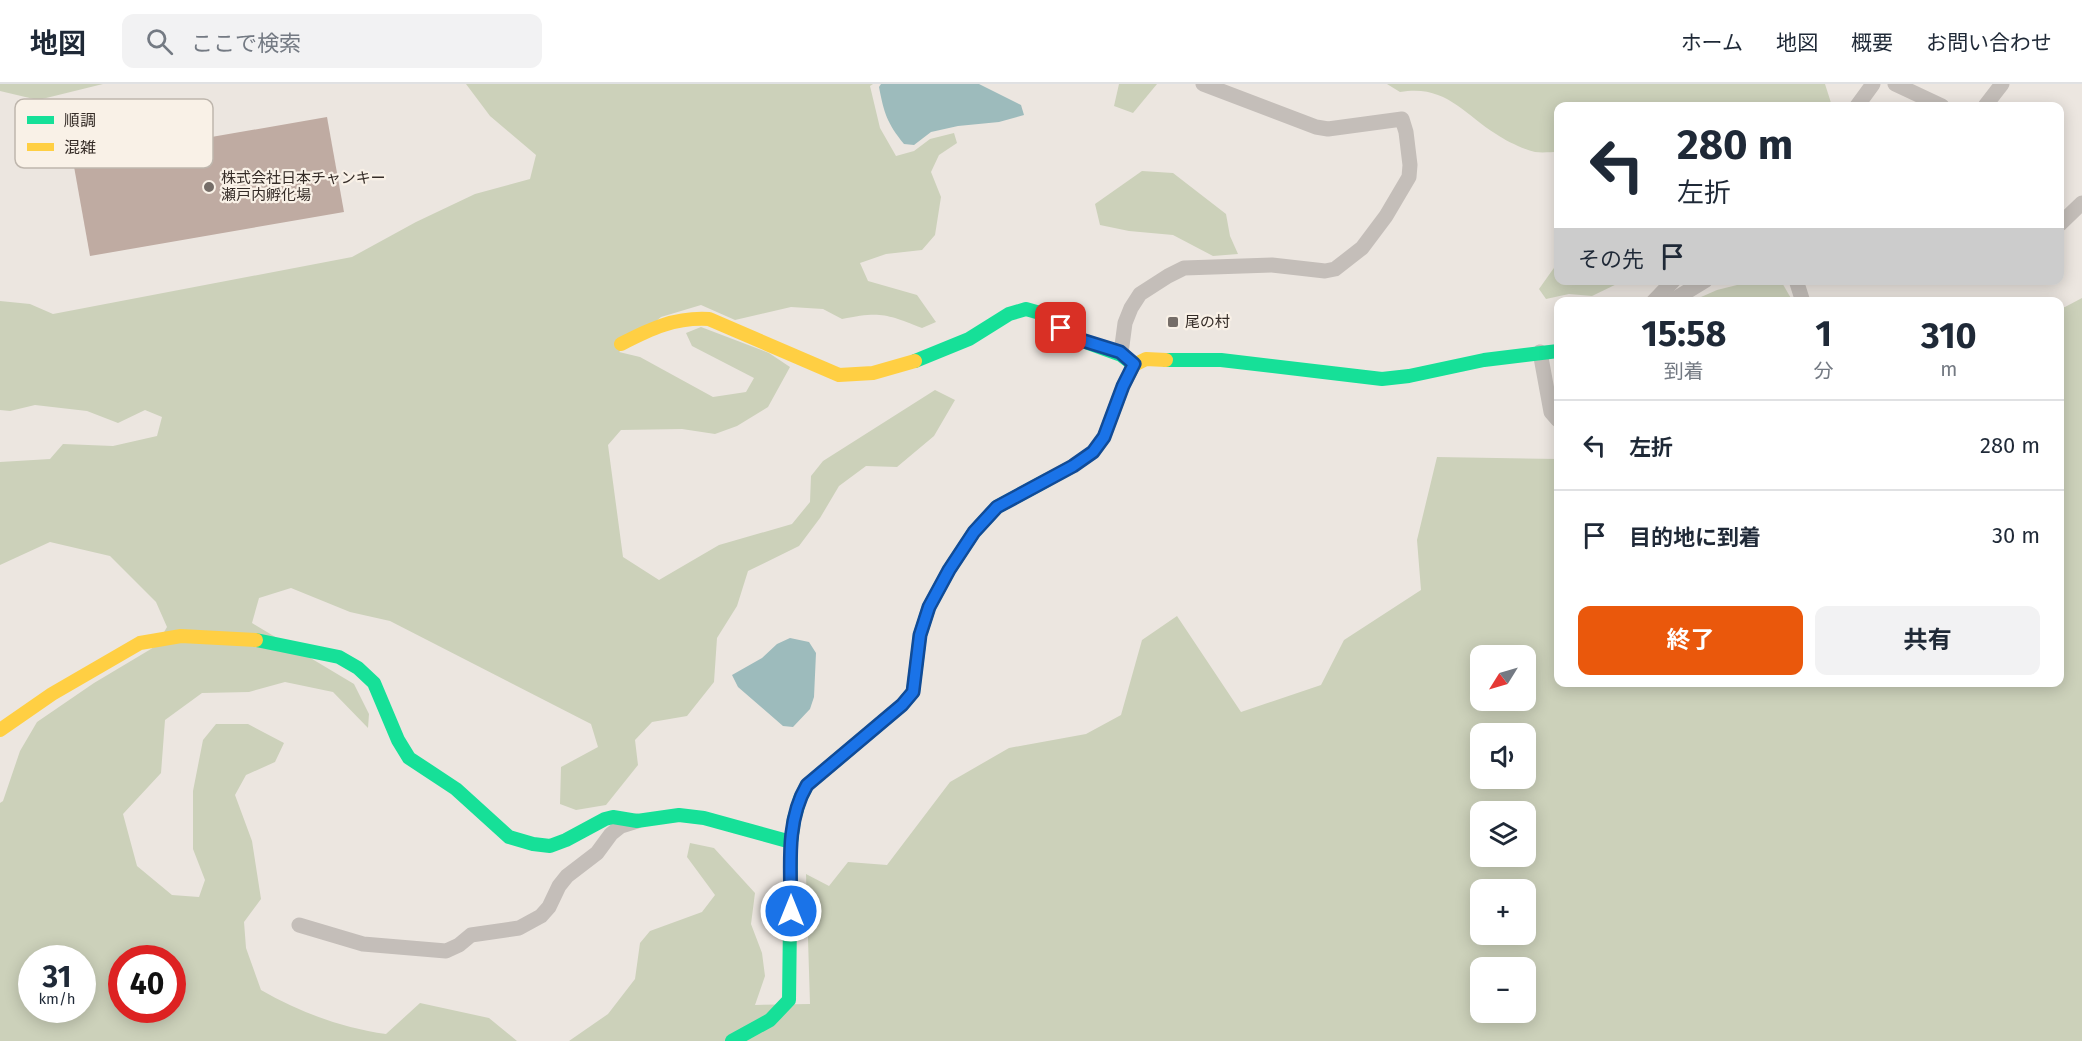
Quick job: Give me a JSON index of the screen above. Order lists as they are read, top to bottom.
{
  "places": {
    "other": ["株式会社日本チャンキー 瀬戸内孵化場"],
    "transit": ["尾の村"]
  },
  "legend": ["順調", "混雑"],
  "north": "bottom left",
  "page": {
    "header": "地図",
    "search": "ここで検索",
    "nav": [
      "ホーム",
      "地図",
      "概要",
      "お問い合わせ"
    ],
    "turn": ["280 m", "左折"],
    "then": "その先",
    "eta": [
      "15:58",
      "到着",
      "1",
      "分",
      "310",
      "m"
    ],
    "list": [
      {
        "name": "左折",
        "value": "280 m"
      },
      {
        "name": "目的地に到着",
        "value": "30 m"
      }
    ],
    "buttons": ["終了", "共有"],
    "map_buttons": ["+", "−"],
    "speed": "31 km/h",
    "limit": "40"
  }
}
